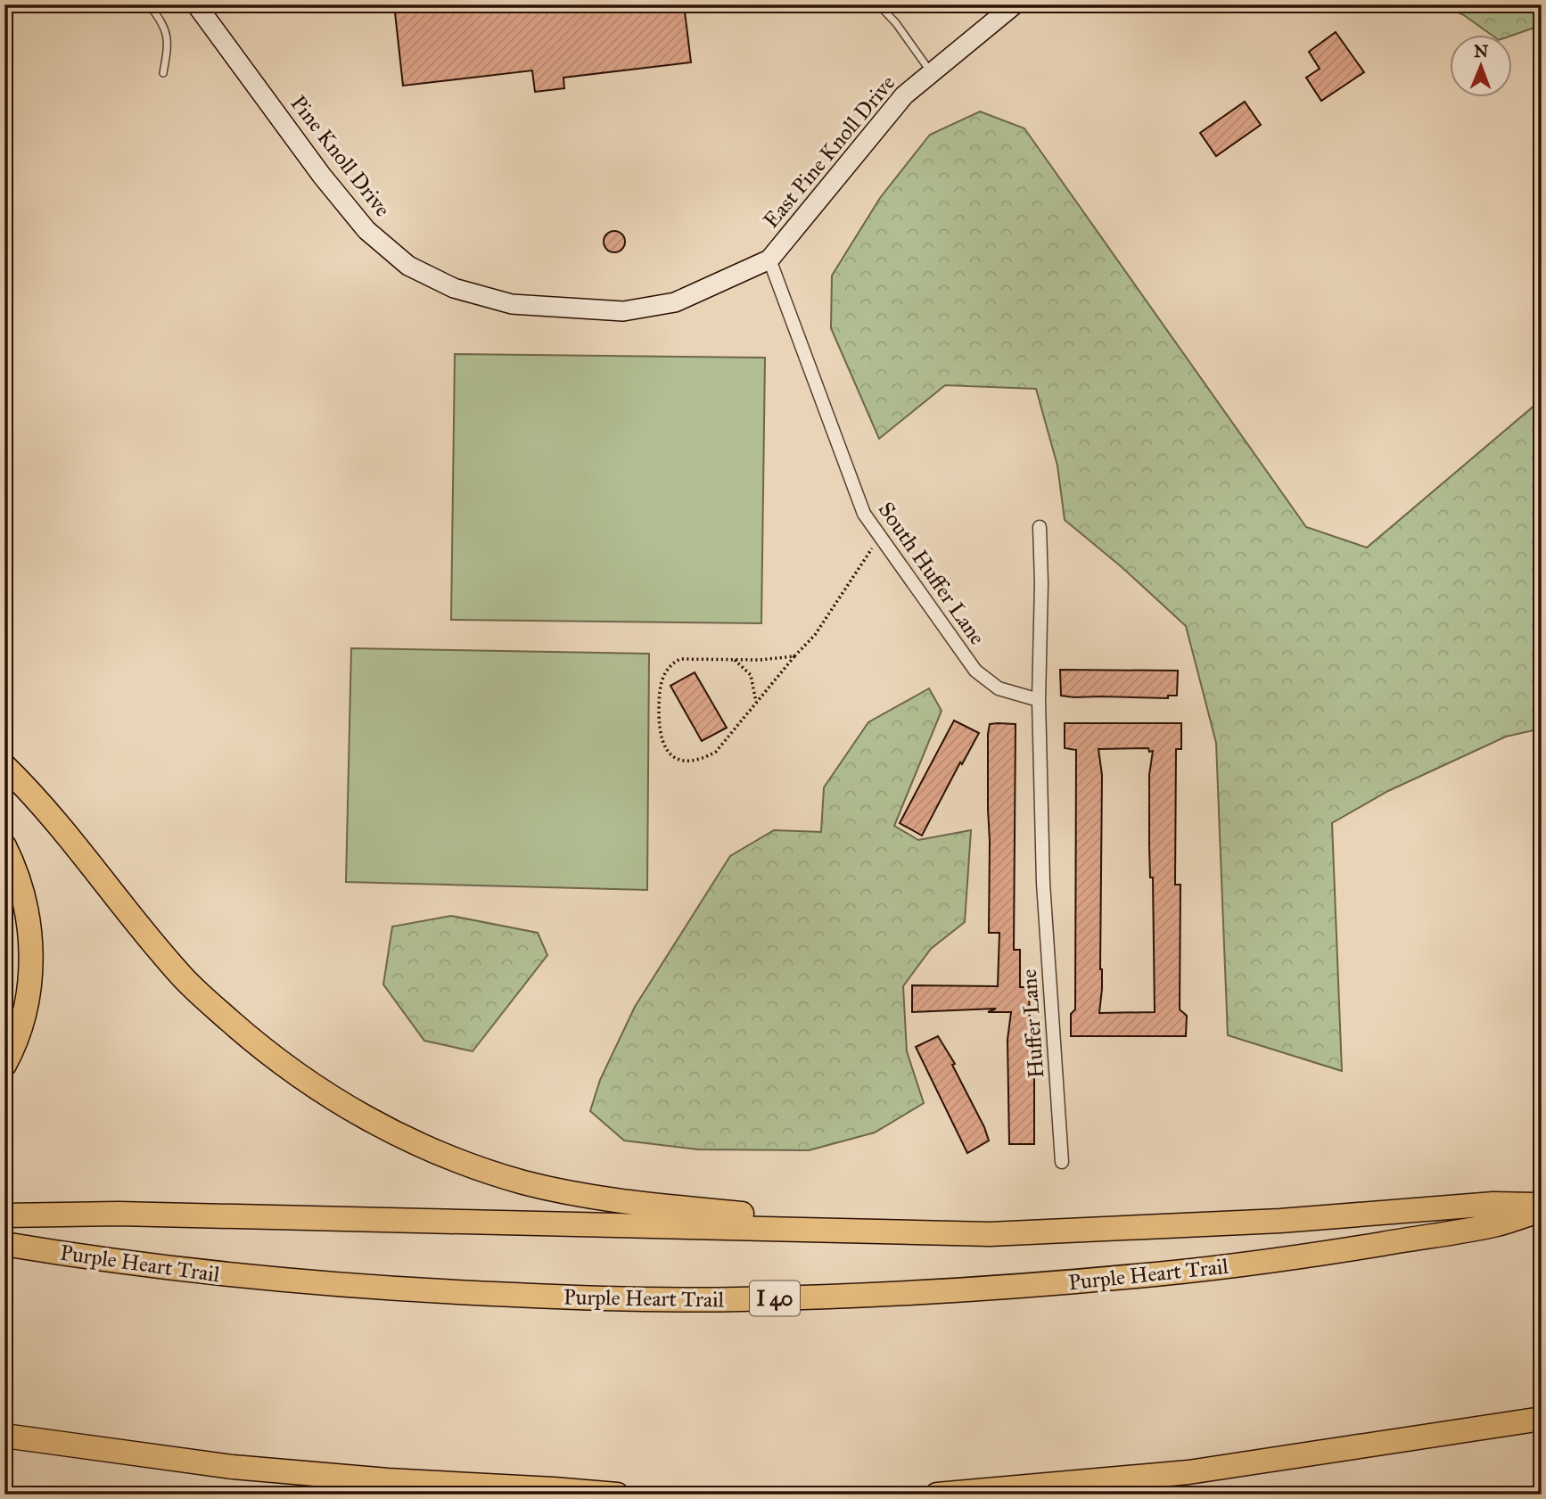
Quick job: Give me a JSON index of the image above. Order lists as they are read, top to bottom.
{
  "streets": {
    "highway": ["Purple Heart Trail", "I 40"],
    "street": [
      "East Pine Knoll Drive",
      "Pine Knoll Drive",
      "South Huffer Lane",
      "Huffer Lane"
    ]
  },
  "crossings": [
    ["East Pine Knoll Drive", "Pine Knoll Drive"],
    ["East Pine Knoll Drive", "South Huffer Lane"],
    ["Pine Knoll Drive", "South Huffer Lane"],
    ["South Huffer Lane", "Huffer Lane"]
  ],
  "north": "top"
}
